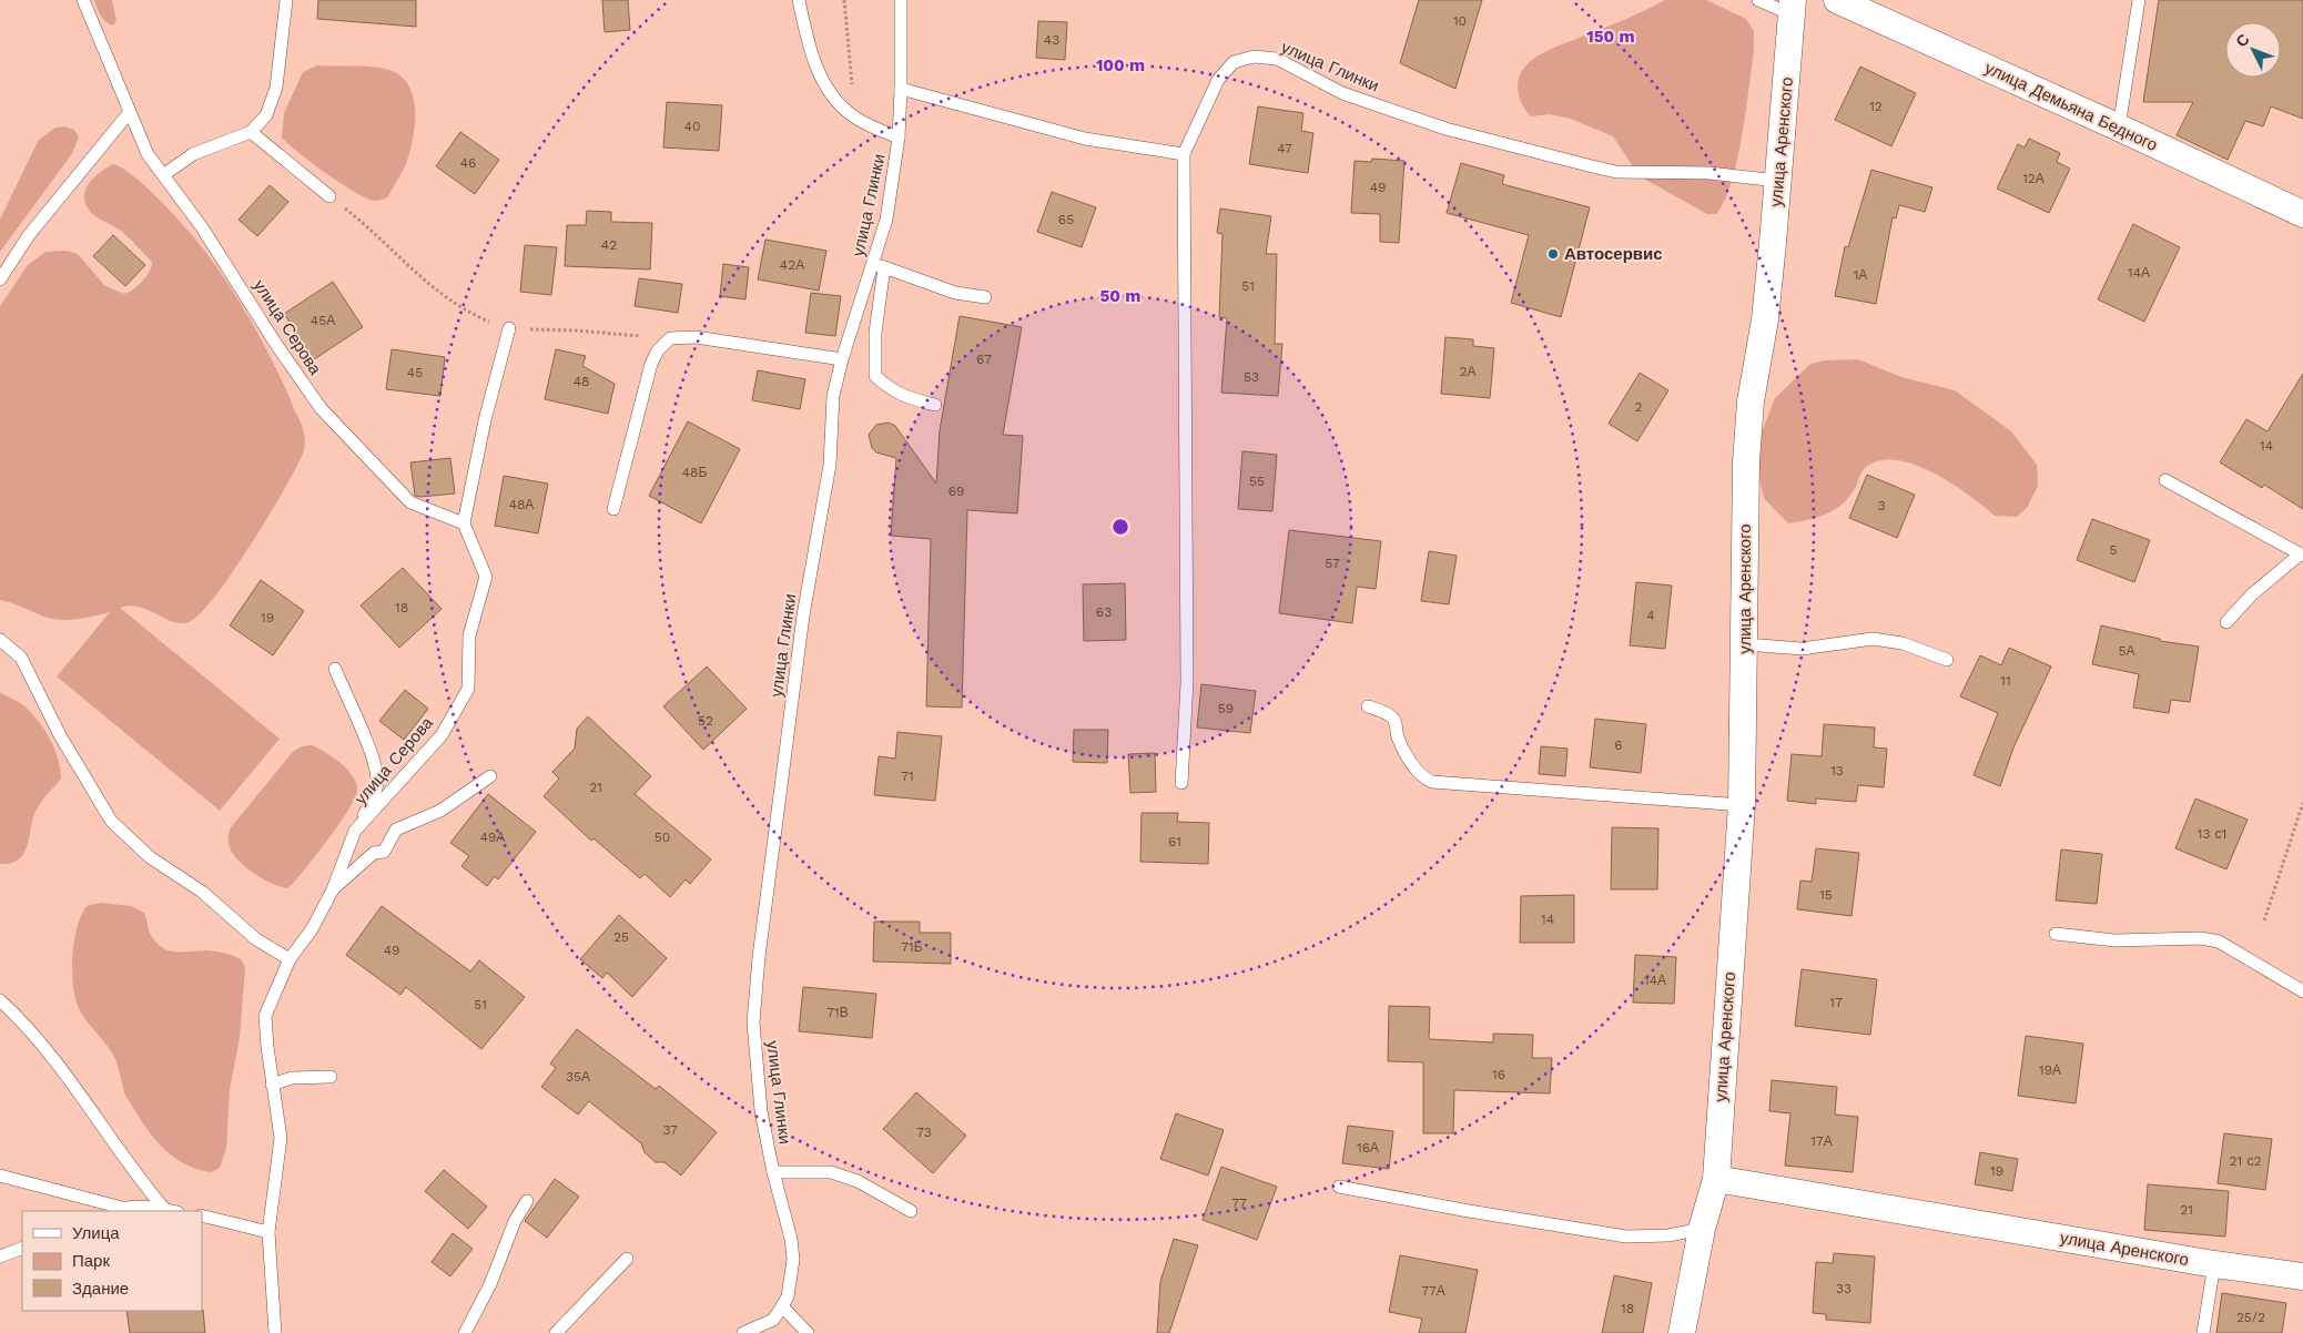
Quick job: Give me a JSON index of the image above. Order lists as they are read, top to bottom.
{
  "streets": {
    "street": ["улица Демьяна Бедного", "улица Аренского"],
    "lane": ["улица Глинки", "улица Серова"]
  },
  "crossings": [
    ["улица Глинки", "улица Аренского"]
  ],
  "places": ["Автосервис"],
  "house_numbers": [
    "10",
    "43",
    "12",
    "40",
    "47",
    "46",
    "12А",
    "49",
    "65",
    "42",
    "42А",
    "14А",
    "1А",
    "51",
    "45А",
    "67",
    "2А",
    "45",
    "53",
    "48",
    "2",
    "14",
    "48Б",
    "55",
    "69",
    "48А",
    "3",
    "5",
    "57",
    "18",
    "63",
    "4",
    "19",
    "5А",
    "11",
    "59",
    "52",
    "6",
    "13",
    "71",
    "21",
    "13 с1",
    "49А",
    "50",
    "61",
    "15",
    "14",
    "25",
    "71Б",
    "49",
    "14А",
    "17",
    "51",
    "71В",
    "19А",
    "16",
    "35А",
    "37",
    "73",
    "17А",
    "16А",
    "21 с2",
    "19",
    "77",
    "21",
    "33",
    "77А",
    "18",
    "25/2"
  ],
  "legend": ["Улица", "Парк", "Здание"],
  "north": "top left",
  "rings": ["150 m", "100 m", "50 m"]
}
